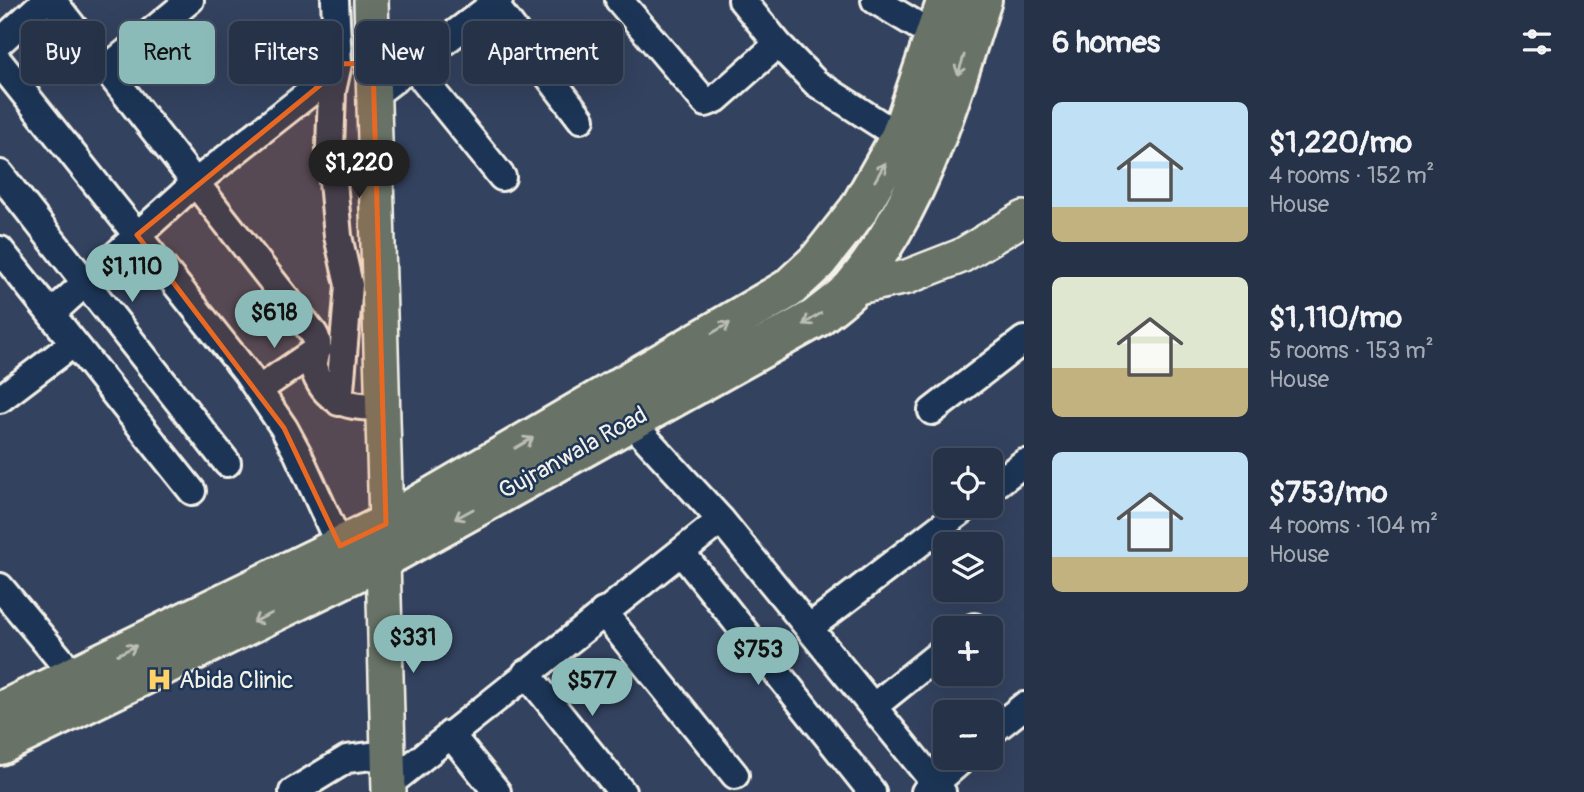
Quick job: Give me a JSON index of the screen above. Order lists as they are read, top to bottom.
{
  "streets": {
    "highway": ["Gujranwala Road"]
  },
  "places": {
    "hospital": ["Abida Clinic"]
  },
  "page": {
    "heading": "6 homes",
    "chip": [
      "Buy",
      "Rent",
      "Filters",
      "New",
      "Apartment"
    ],
    "list": [
      {
        "name": "$1,220/mo",
        "note": "4 rooms · 152 m² · House"
      },
      {
        "name": "$1,110/mo",
        "note": "5 rooms · 153 m² · House"
      },
      {
        "name": "$753/mo",
        "note": "4 rooms · 104 m² · House"
      }
    ],
    "price": [
      "$1,220",
      "$1,110",
      "$618",
      "$331",
      "$753",
      "$577"
    ],
    "map_buttons": ["+", "−"]
  }
}
